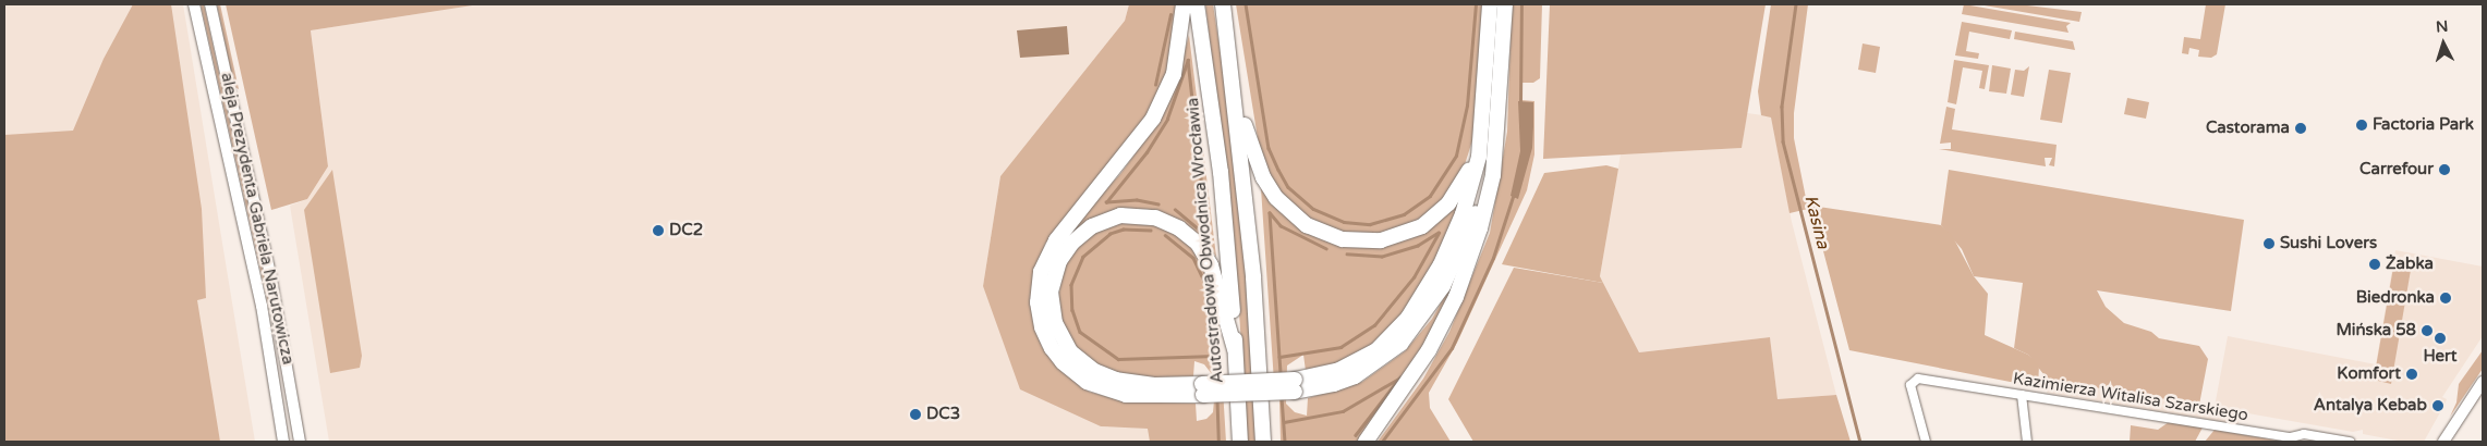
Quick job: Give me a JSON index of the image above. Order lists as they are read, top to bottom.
{
  "streets": {
    "highway": ["Autostradowa Obwodnica Wrocławia"],
    "street": ["aleja Prezydenta Gabriela Narutowicza", "Kazimierza Witalisa Szarskiego"]
  },
  "water": ["Kasina"],
  "places": [
    "Factoria Park",
    "Castorama",
    "Carrefour",
    "DC2",
    "Sushi Lovers",
    "Żabka",
    "Biedronka",
    "Mińska 58",
    "Hert",
    "Komfort",
    "Antalya Kebab",
    "DC3"
  ],
  "north": "top"
}
